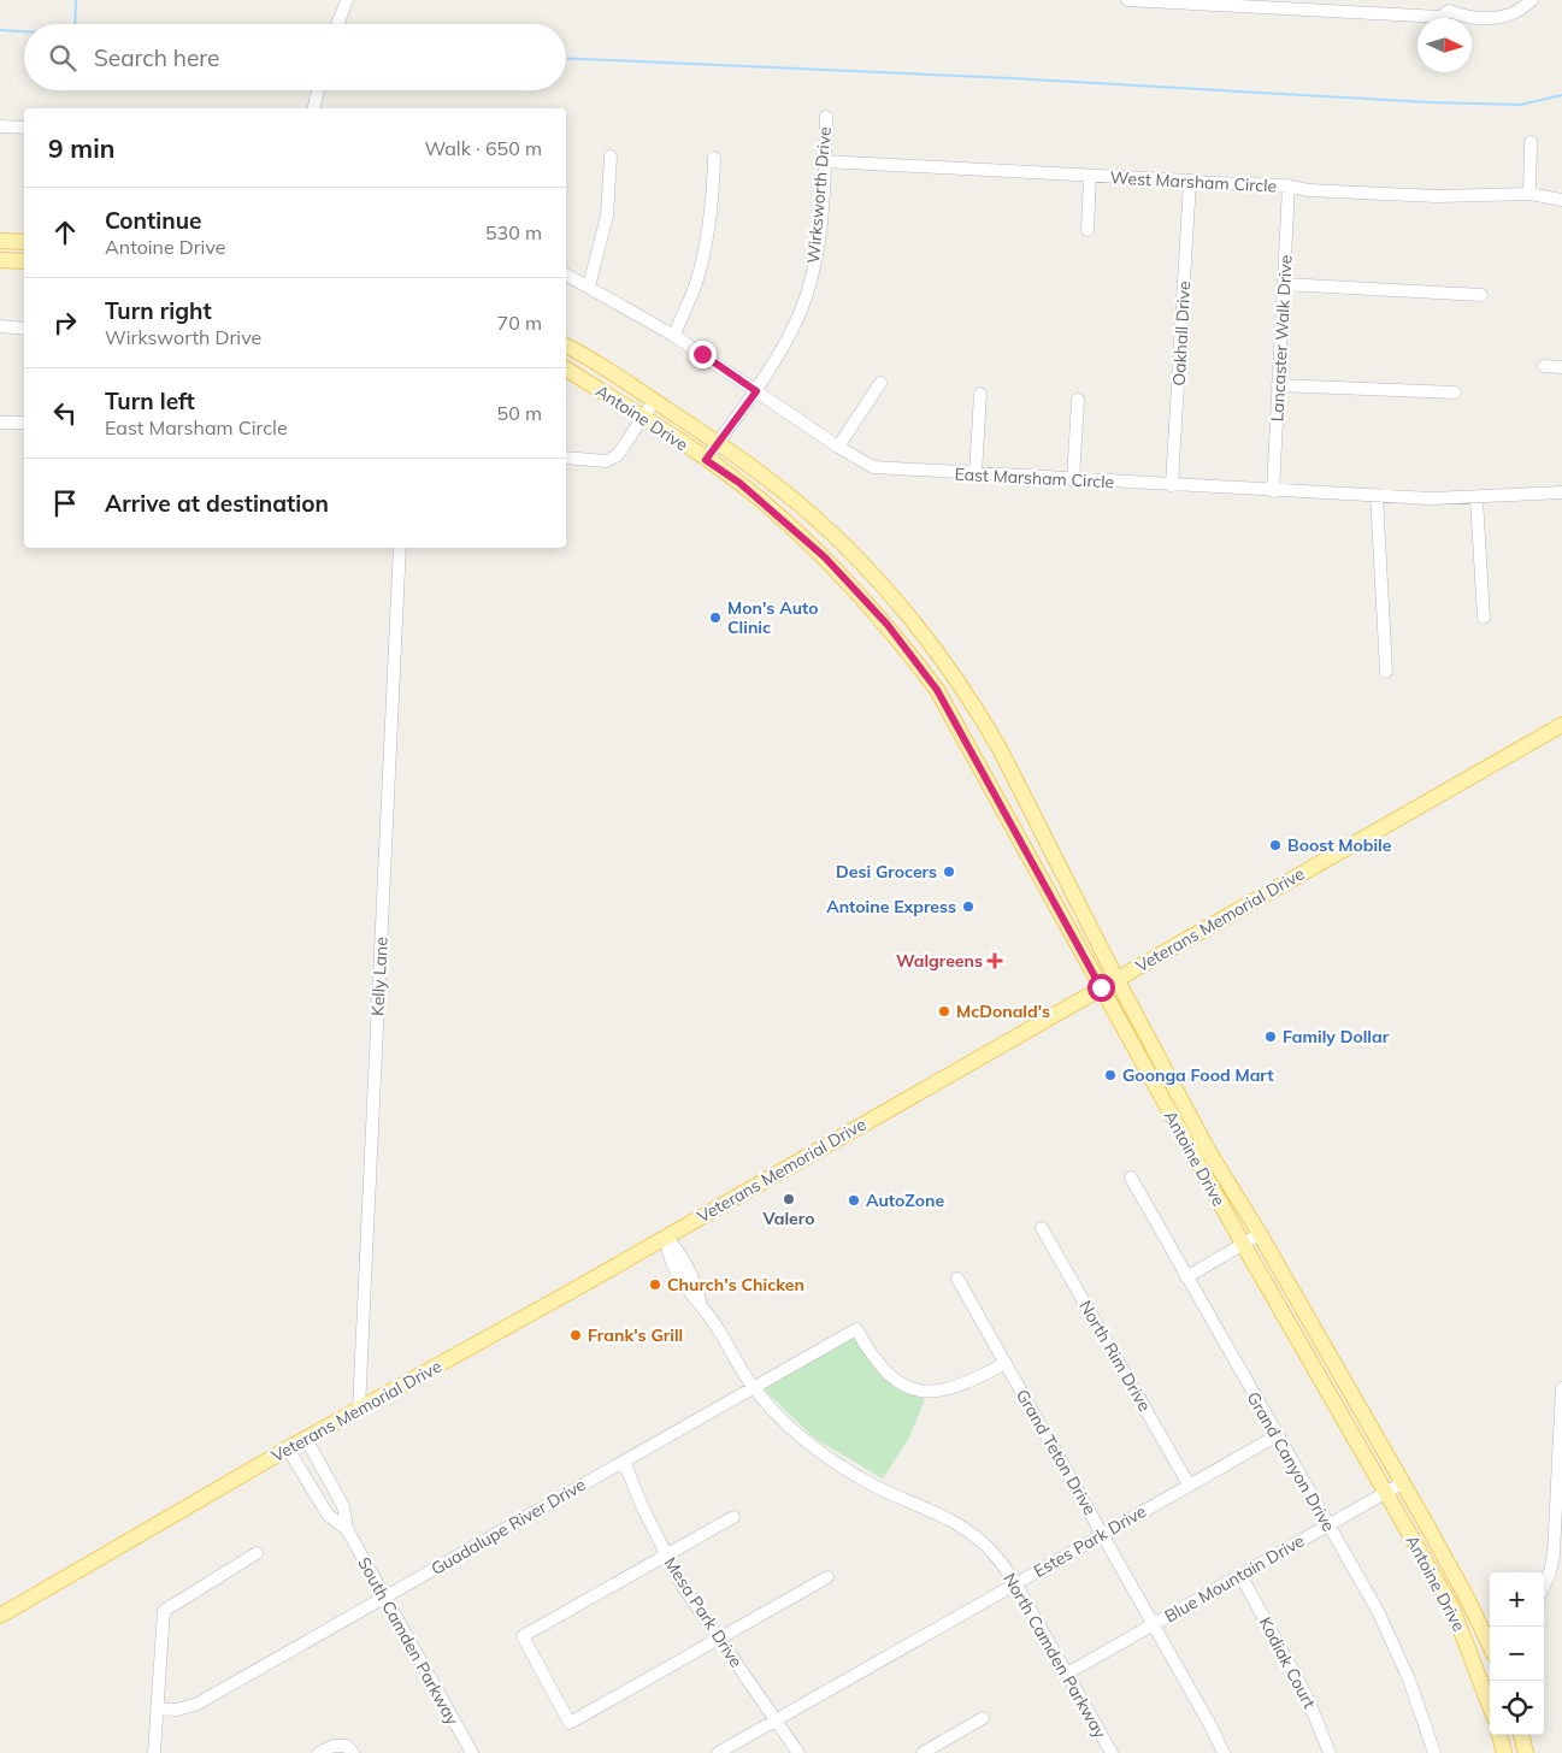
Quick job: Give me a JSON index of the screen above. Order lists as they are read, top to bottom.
{
  "streets": {
    "main road": ["Antoine Drive", "Veterans Memorial Drive"],
    "street": [
      "West Marsham Circle",
      "Wirksworth Drive",
      "Oakhall Drive",
      "Lancaster Walk Drive",
      "East Marsham Circle",
      "Kelly Lane",
      "North Rim Drive",
      "Grand Teton Drive",
      "Grand Canyon Drive",
      "Guadalupe River Drive",
      "Estes Park Drive",
      "Blue Mountain Drive",
      "Mesa Park Drive",
      "South Camden Parkway",
      "North Camden Parkway",
      "Kodiak Court"
    ]
  },
  "crossings": [
    ["West Marsham Circle", "Wirksworth Drive"],
    ["West Marsham Circle", "Oakhall Drive"],
    ["West Marsham Circle", "Lancaster Walk Drive"],
    ["Wirksworth Drive", "Antoine Drive"],
    ["Wirksworth Drive", "East Marsham Circle"],
    ["Oakhall Drive", "East Marsham Circle"],
    ["Lancaster Walk Drive", "East Marsham Circle"],
    ["Antoine Drive", "Veterans Memorial Drive"],
    ["Antoine Drive", "Blue Mountain Drive"],
    ["Veterans Memorial Drive", "Kelly Lane"],
    ["Veterans Memorial Drive", "South Camden Parkway"],
    ["Veterans Memorial Drive", "North Camden Parkway"],
    ["North Rim Drive", "Estes Park Drive"],
    ["Grand Teton Drive", "Guadalupe River Drive"],
    ["Grand Teton Drive", "Estes Park Drive"],
    ["Grand Teton Drive", "Blue Mountain Drive"],
    ["Grand Canyon Drive", "Estes Park Drive"],
    ["Grand Canyon Drive", "Blue Mountain Drive"],
    ["Guadalupe River Drive", "Mesa Park Drive"],
    ["Guadalupe River Drive", "South Camden Parkway"],
    ["Guadalupe River Drive", "North Camden Parkway"],
    ["Estes Park Drive", "Mesa Park Drive"],
    ["Estes Park Drive", "North Camden Parkway"],
    ["Blue Mountain Drive", "North Camden Parkway"],
    ["Blue Mountain Drive", "Kodiak Court"]
  ],
  "places": {
    "other": [
      "Mon's Auto Clinic",
      "Boost Mobile",
      "Desi Grocers",
      "Antoine Express",
      "McDonald's",
      "Family Dollar",
      "Goonga Food Mart",
      "Valero",
      "AutoZone",
      "Church's Chicken",
      "Frank's Grill"
    ],
    "health": ["Walgreens"]
  },
  "north": "right",
  "page": {
    "search": "Search here",
    "heading": ["9 min", "Walk · 650 m"],
    "list": [
      ["Continue", "Antoine Drive", "530 m"],
      ["Turn right", "Wirksworth Drive", "70 m"],
      ["Turn left", "East Marsham Circle", "50 m"],
      "Arrive at destination"
    ],
    "map_buttons": ["+", "−"]
  }
}
